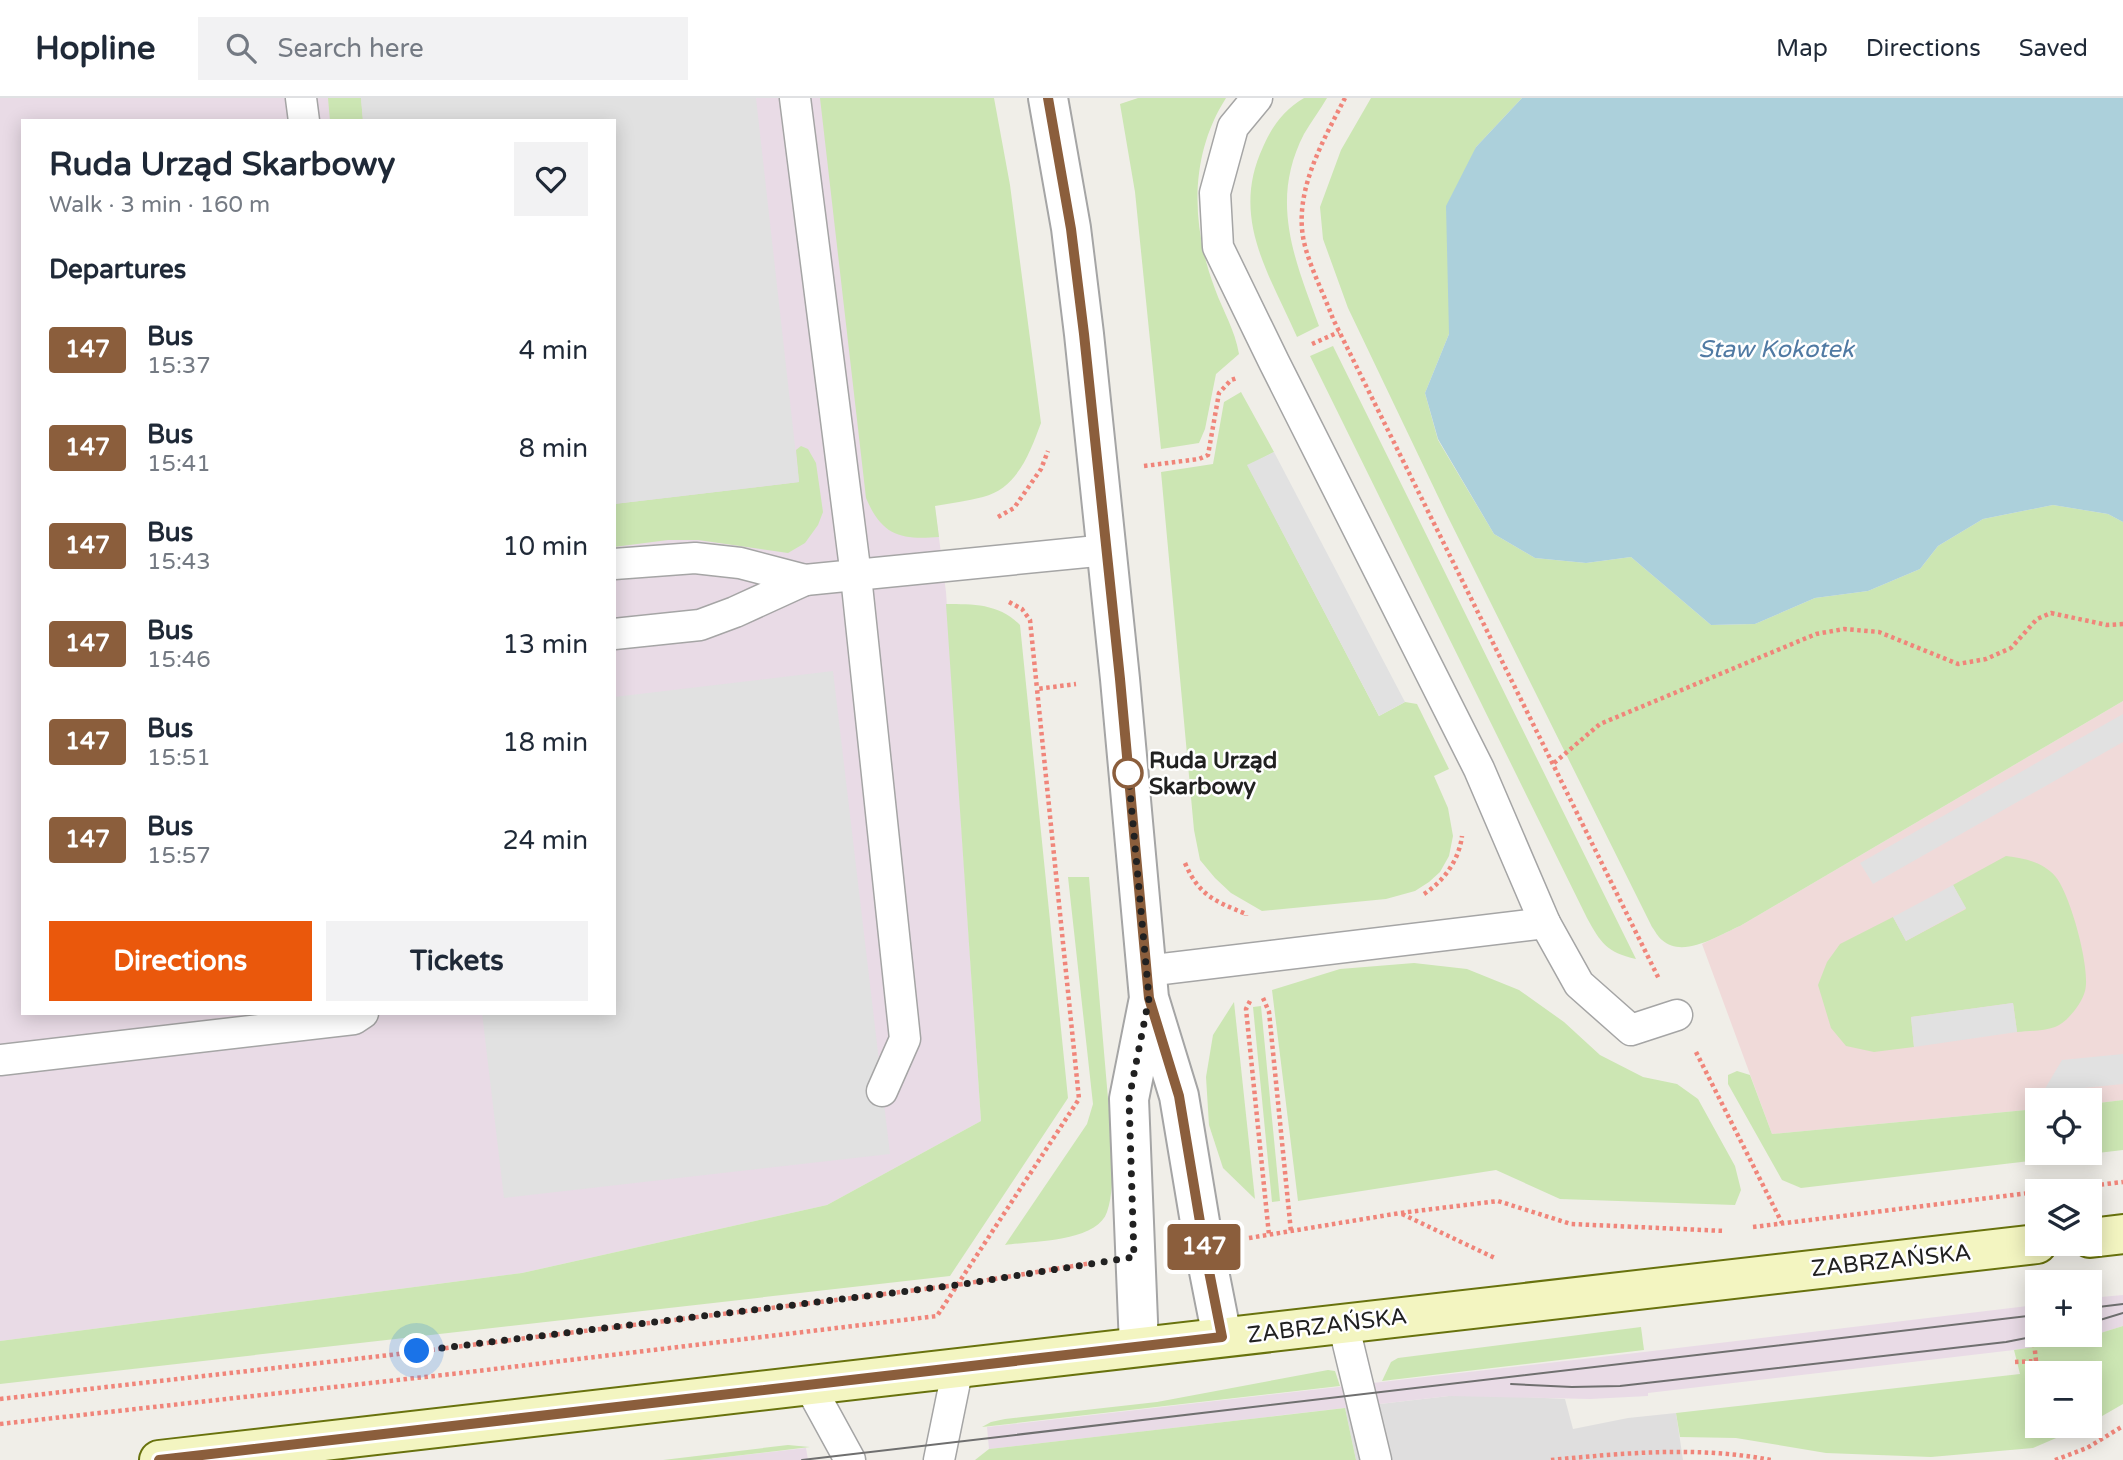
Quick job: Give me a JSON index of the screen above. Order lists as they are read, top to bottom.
{
  "streets": {
    "main road": ["ZABRZAŃSKA"]
  },
  "water": ["Staw Kokotek"],
  "places": ["Ruda Urząd Skarbowy"],
  "lines": ["bus line 147"],
  "page": {
    "header": "Hopline",
    "search": "Search here",
    "nav": ["Map", "Directions", "Saved"],
    "on_map": "147",
    "heading": [
      ["Ruda Urząd Skarbowy", "Walk · 3 min · 160 m"],
      "Departures"
    ],
    "list": [
      {
        "mark": "147",
        "name": "Bus",
        "note": "15:37",
        "value": "4 min"
      },
      {
        "mark": "147",
        "name": "Bus",
        "note": "15:41",
        "value": "8 min"
      },
      {
        "mark": "147",
        "name": "Bus",
        "note": "15:43",
        "value": "10 min"
      },
      {
        "mark": "147",
        "name": "Bus",
        "note": "15:46",
        "value": "13 min"
      },
      {
        "mark": "147",
        "name": "Bus",
        "note": "15:51",
        "value": "18 min"
      },
      {
        "mark": "147",
        "name": "Bus",
        "note": "15:57",
        "value": "24 min"
      }
    ],
    "buttons": ["Directions", "Tickets"],
    "map_buttons": ["+", "−"]
  }
}
